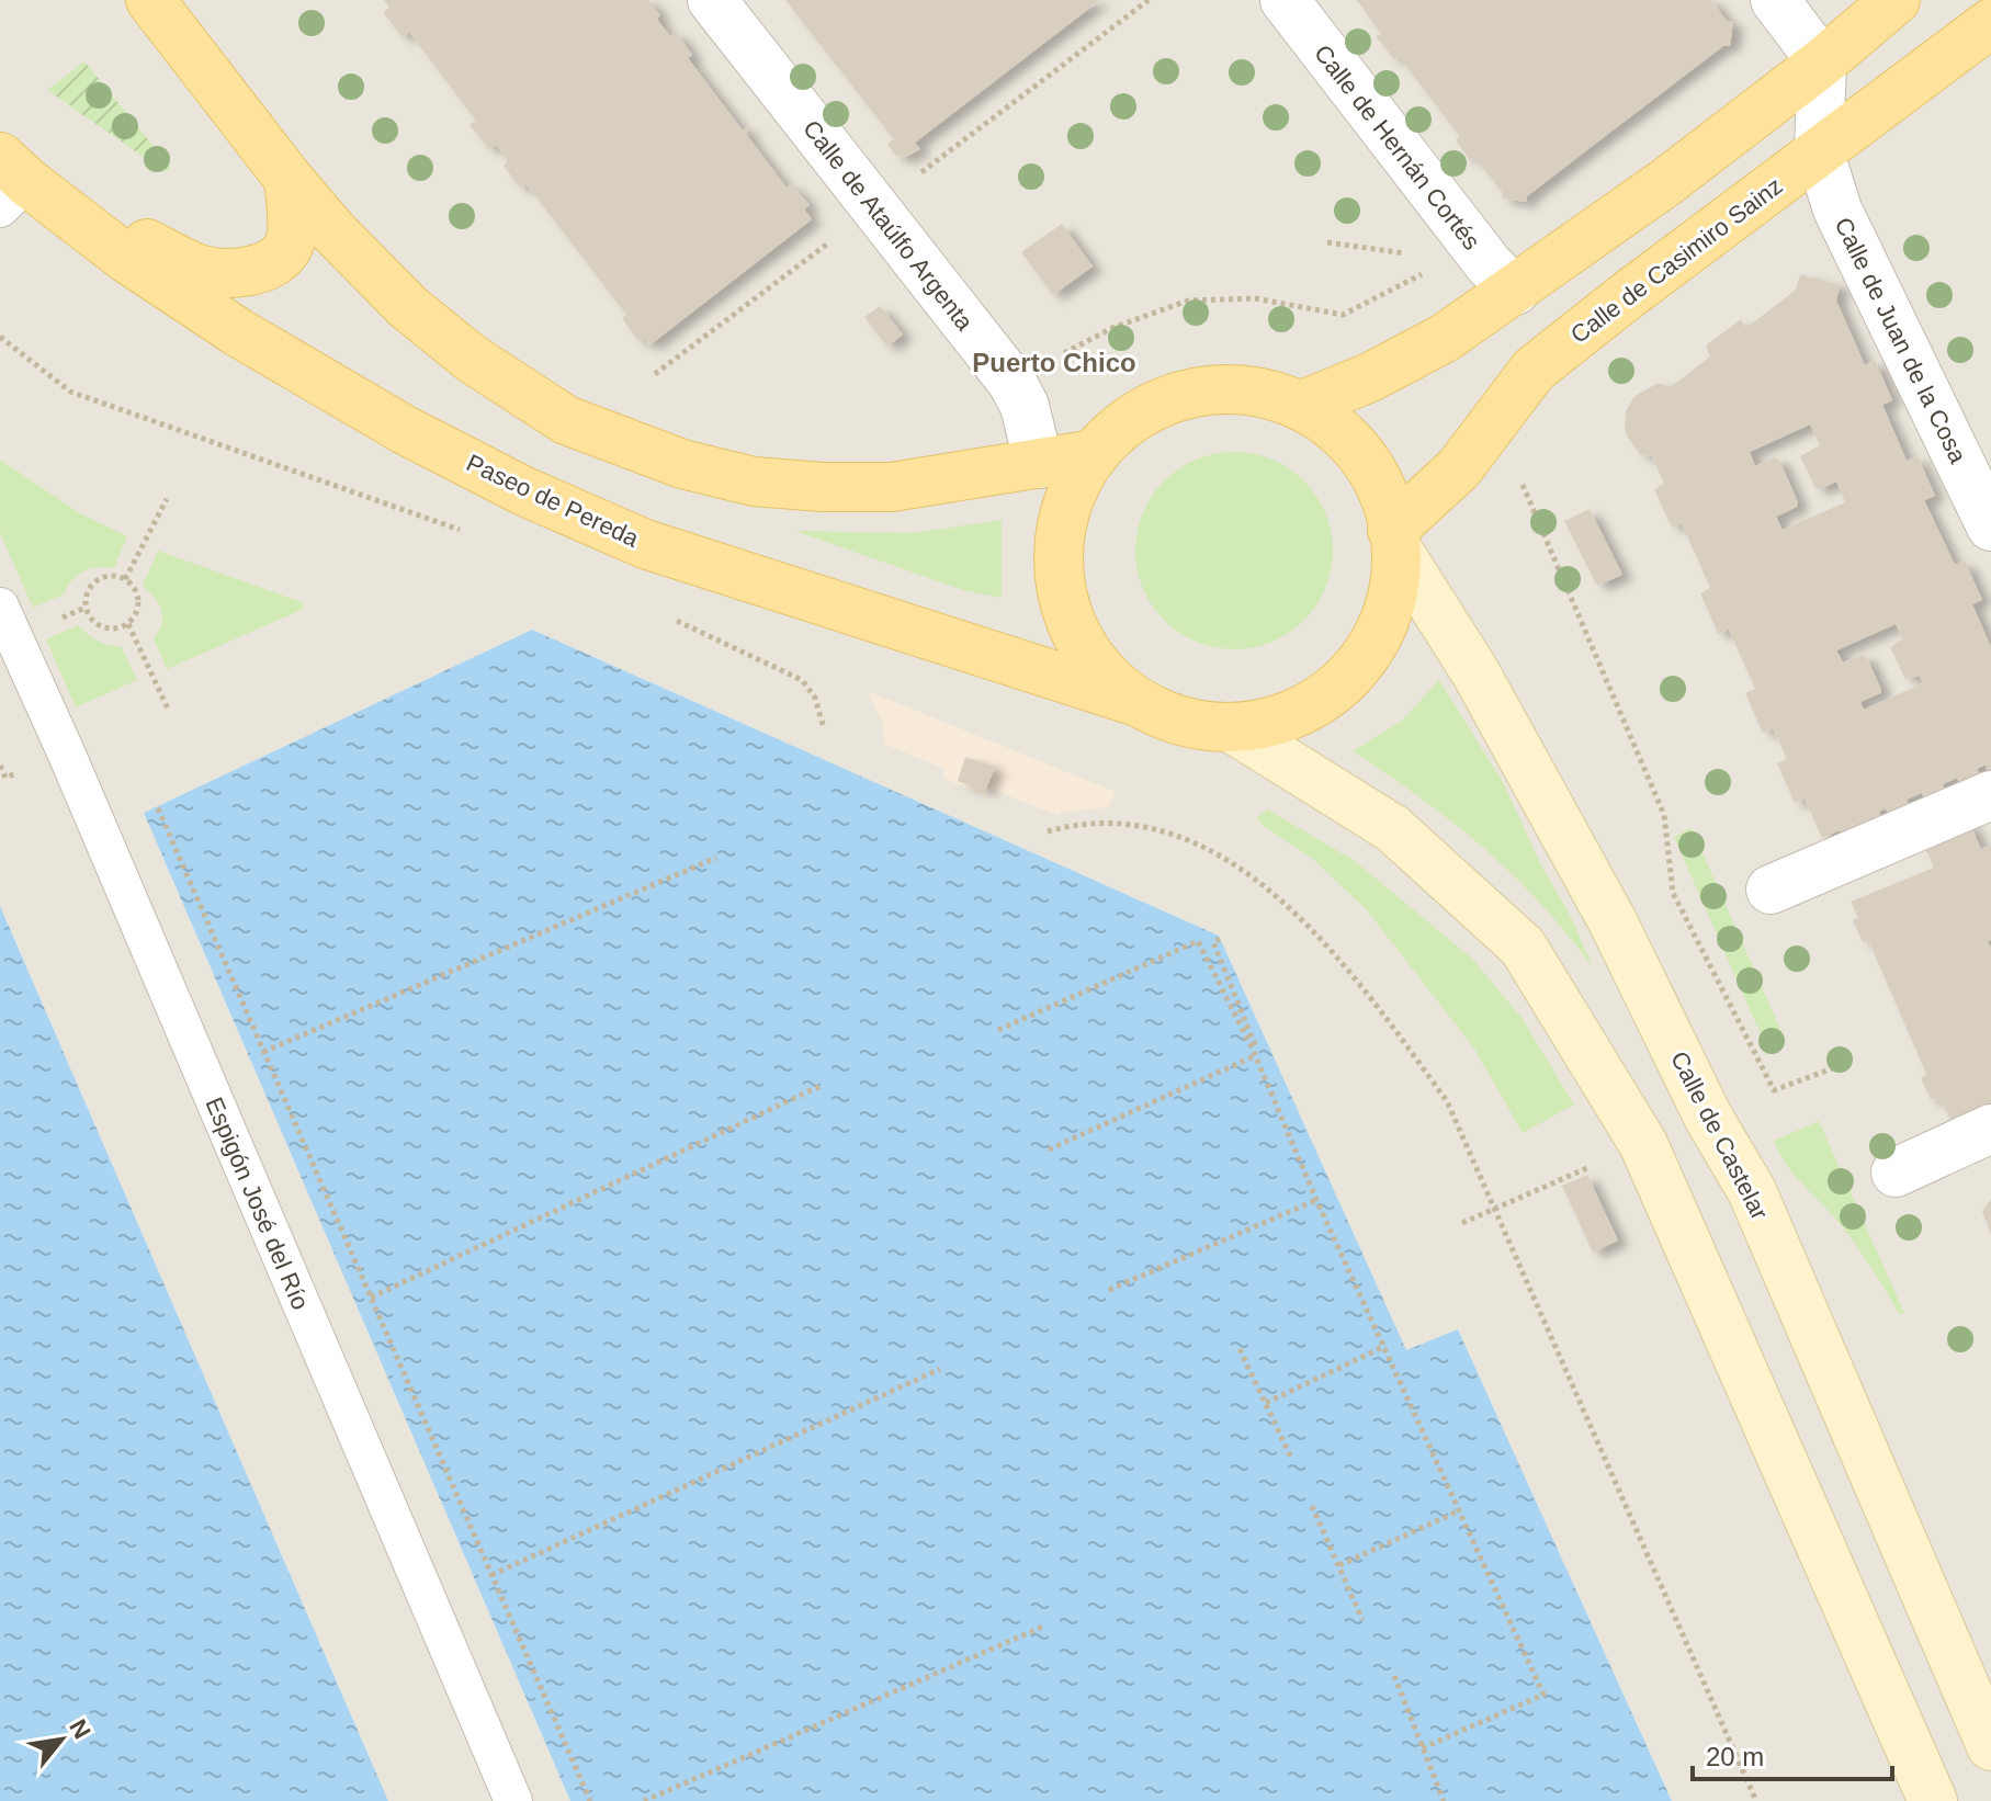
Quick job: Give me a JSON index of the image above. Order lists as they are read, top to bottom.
{
  "streets": {
    "main road": ["Calle de Casimiro Sainz", "Paseo de Pereda", "Calle de Castelar"],
    "street": ["Calle de Hernán Cortés", "Calle de Ataúlfo Argenta", "Calle de Juan de la Cosa"],
    "lane": ["Espigón José del Río"]
  },
  "crossings": [
    ["Calle de Casimiro Sainz", "Calle de Juan de la Cosa"],
    ["Calle de Casimiro Sainz", "Calle de Castelar"]
  ],
  "districts": ["Puerto Chico"],
  "scale_bar": "20 m",
  "north": "top right"
}
